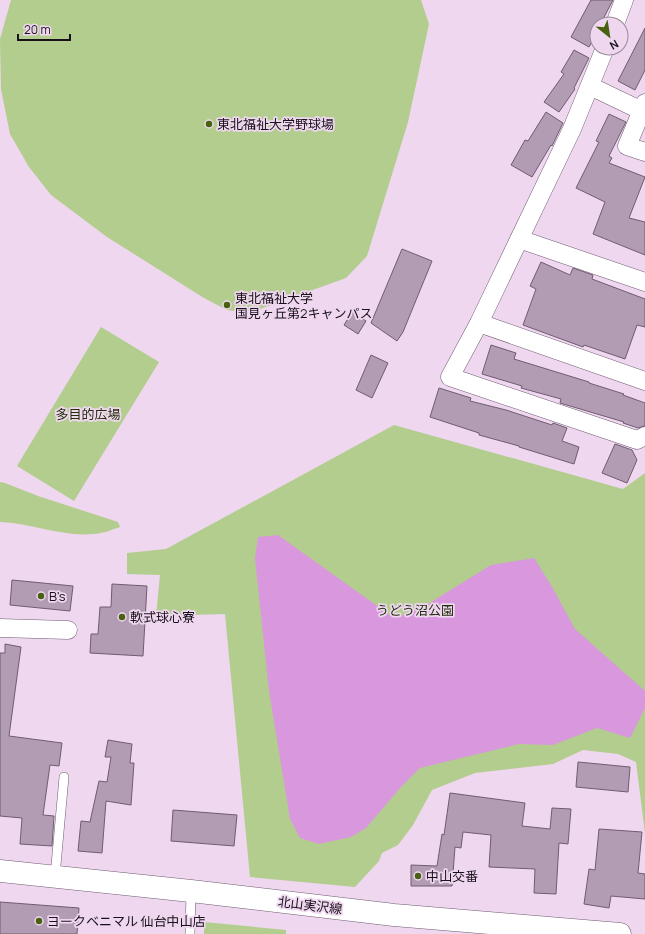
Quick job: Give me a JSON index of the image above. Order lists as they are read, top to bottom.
{
  "streets": {
    "street": ["北山実沢線"]
  },
  "parks": ["多目的広場", "うどう沼公園"],
  "places": [
    "東北福祉大学野球場",
    "東北福祉大学 国見ヶ丘第2キャンパス",
    "B's",
    "軟式球心寮",
    "中山交番",
    "ヨークベニマル 仙台中山店"
  ],
  "scale_bar": "20 m",
  "north": "bottom right"
}
